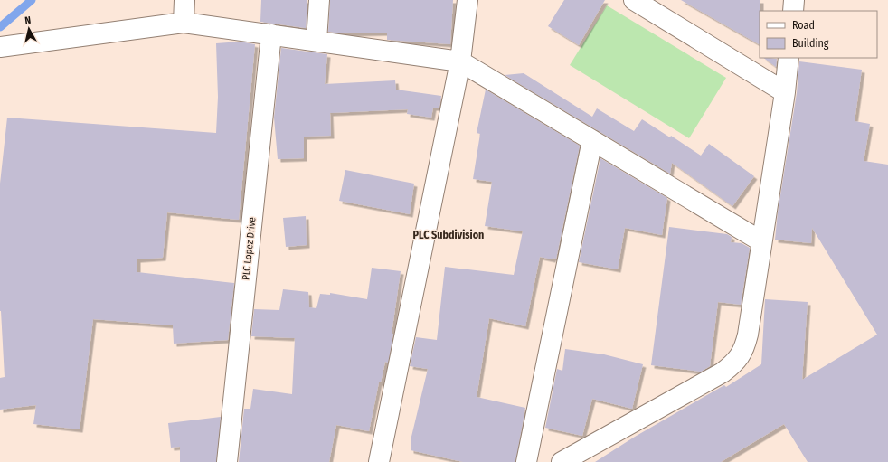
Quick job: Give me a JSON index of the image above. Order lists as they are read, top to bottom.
{
  "streets": {
    "street": ["PLC Lopez Drive"]
  },
  "districts": ["PLC Subdivision"],
  "legend": ["Road", "Building"],
  "north": "top"
}
